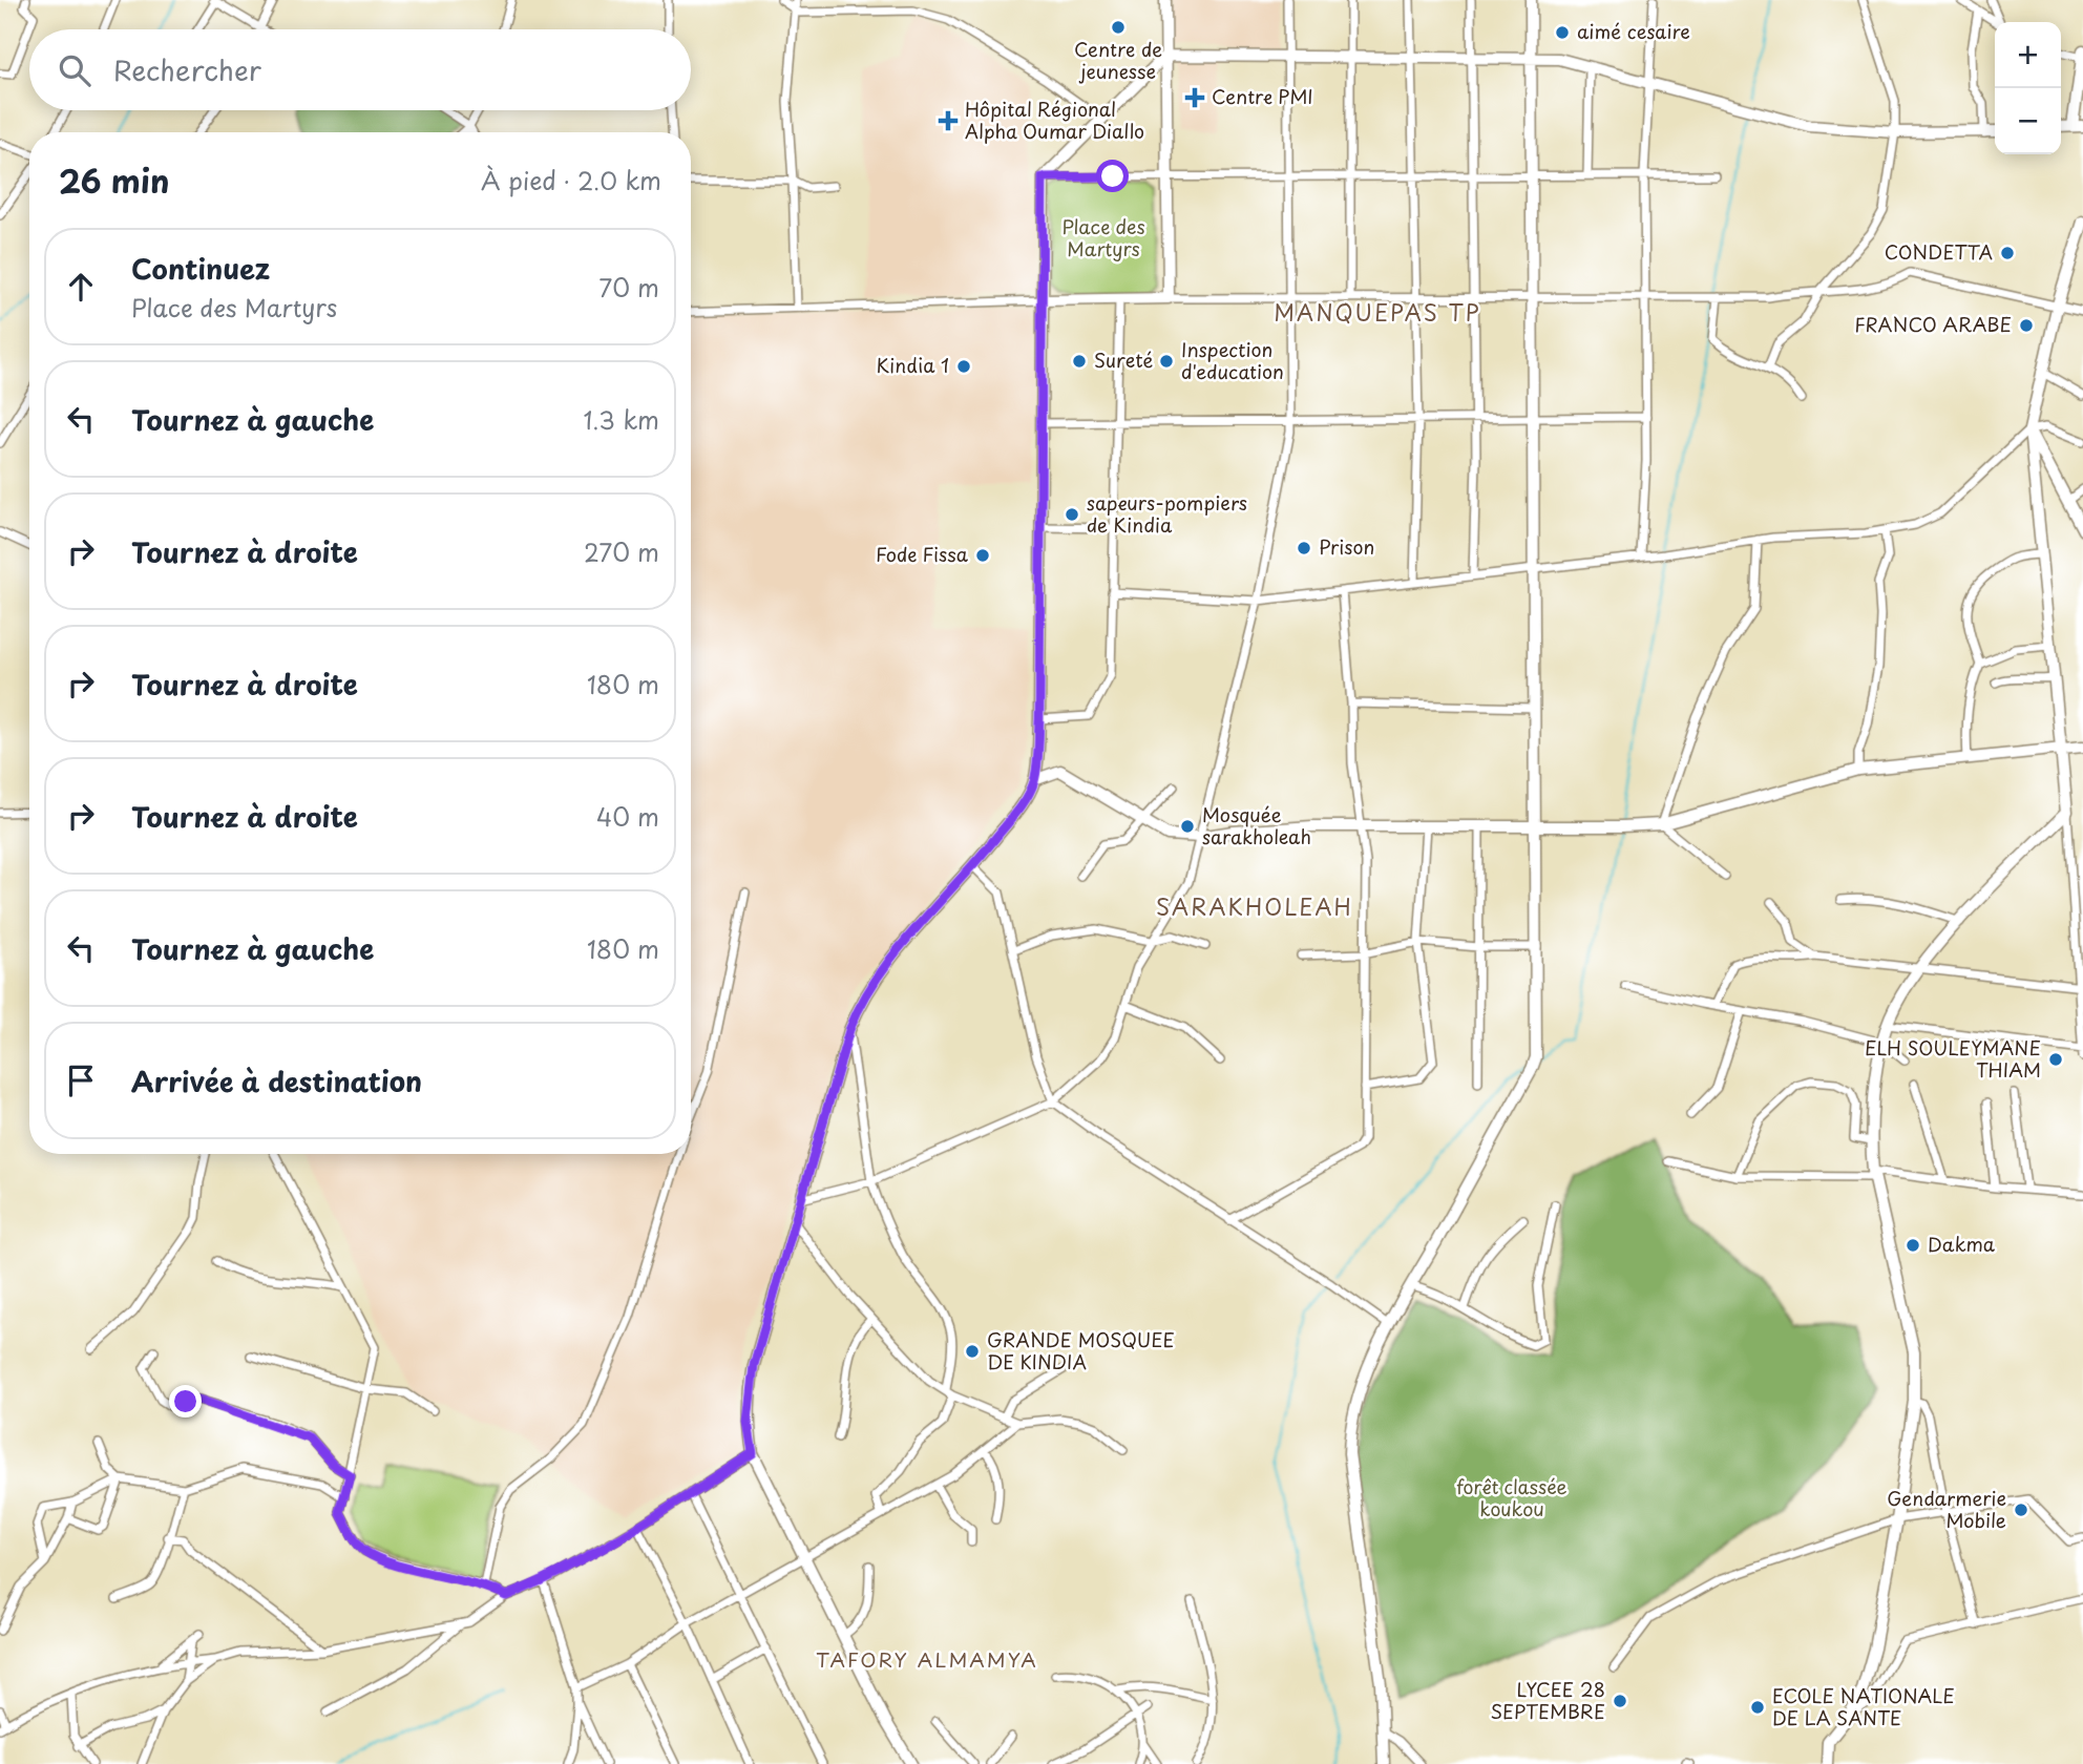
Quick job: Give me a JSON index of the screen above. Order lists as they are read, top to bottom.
{
  "districts": ["MANQUEPAS TP", "SARAKHOLEAH", "TAFORY ALMAMYA"],
  "parks": ["Place des Martyrs", "forêt classée koukou"],
  "places": {
    "other": [
      "Centre de jeunesse",
      "aimé cesaire",
      "CONDETTA",
      "FRANCO ARABE",
      "Sureté",
      "Inspection d'education",
      "Kindia 1",
      "sapeurs-pompiers de Kindia",
      "Prison",
      "Fode Fissa",
      "Mosquée sarakholeah",
      "ELH SOULEYMANE THIAM",
      "Dakma",
      "GRANDE MOSQUEE DE KINDIA",
      "Gendarmerie Mobile",
      "LYCEE 28 SEPTEMBRE",
      "ECOLE NATIONALE DE LA SANTE"
    ],
    "health": ["Centre PMI", "Hôpital Régional Alpha Oumar Diallo"]
  },
  "page": {
    "map_buttons": ["+", "−"],
    "search": "Rechercher",
    "heading": ["26 min", "À pied · 2.0 km"],
    "list": [
      ["Continuez", "Place des Martyrs", "70 m"],
      ["Tournez à gauche", "1.3 km"],
      ["Tournez à droite", "270 m"],
      ["Tournez à droite", "180 m"],
      ["Tournez à droite", "40 m"],
      ["Tournez à gauche", "180 m"],
      "Arrivée à destination"
    ]
  }
}
